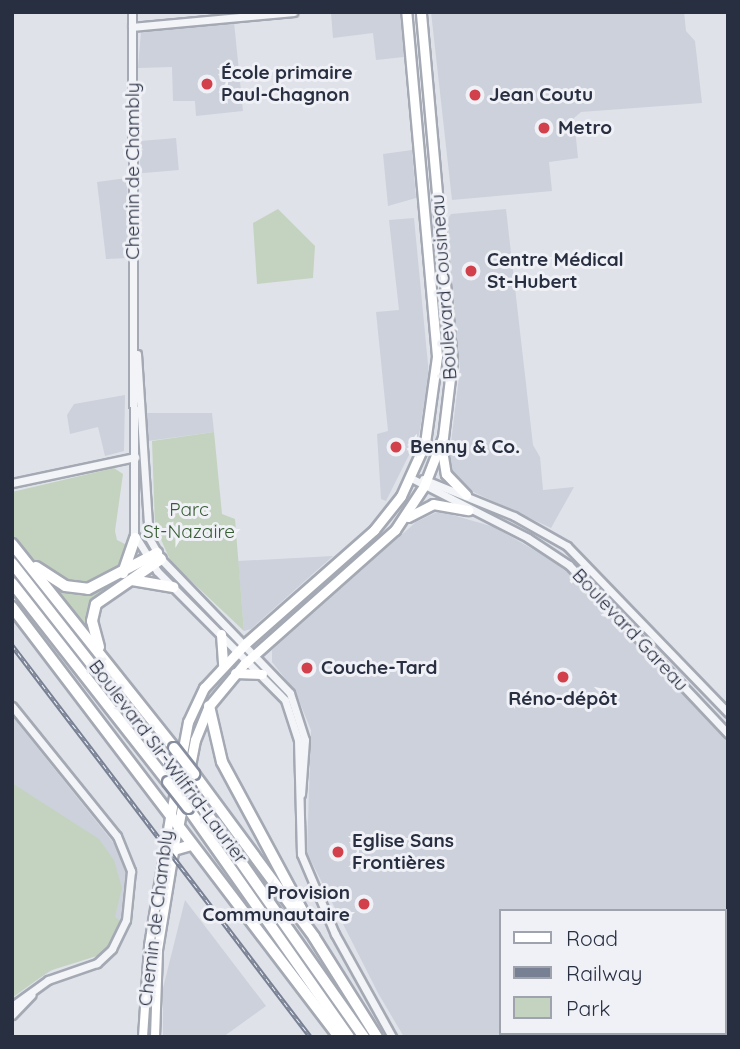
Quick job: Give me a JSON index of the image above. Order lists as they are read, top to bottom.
{
  "streets": {
    "highway": ["Boulevard Sir-Wilfrid-Laurier"],
    "main road": ["Chemin de Chambly", "Boulevard Cousineau"],
    "street": ["Boulevard Gareau"]
  },
  "crossings": [
    ["Chemin de Chambly", "Boulevard Cousineau"],
    ["Boulevard Cousineau", "Boulevard Gareau"]
  ],
  "parks": ["Parc St-Nazaire"],
  "places": [
    "École primaire Paul-Chagnon",
    "Jean Coutu",
    "Metro",
    "Centre Médical St-Hubert",
    "Benny & Co.",
    "Couche-Tard",
    "Réno-dépôt",
    "Eglise Sans Frontières",
    "Provision Communautaire"
  ],
  "legend": ["Road", "Railway", "Park"]
}
